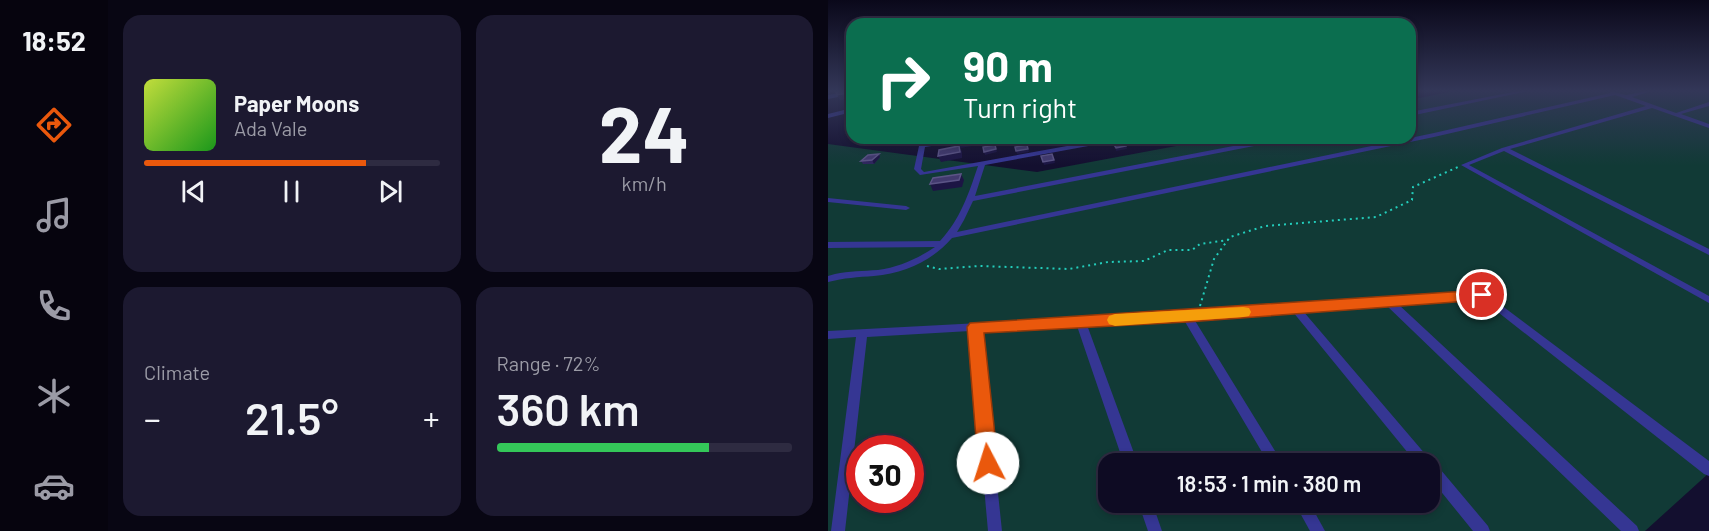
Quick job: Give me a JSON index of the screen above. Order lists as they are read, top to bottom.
{
  "page": {
    "tabs": "18:52",
    "tile": [
      ["24", "km/h"],
      "Climate",
      ["Range · 72%", "360 km"]
    ],
    "turn": ["90 m", "Turn right"],
    "song": ["Paper Moons", "Ada Vale"],
    "heat": ["−", "21.5°", "+"],
    "limit": "30",
    "trip": "18:53 · 1 min · 380 m"
  }
}
